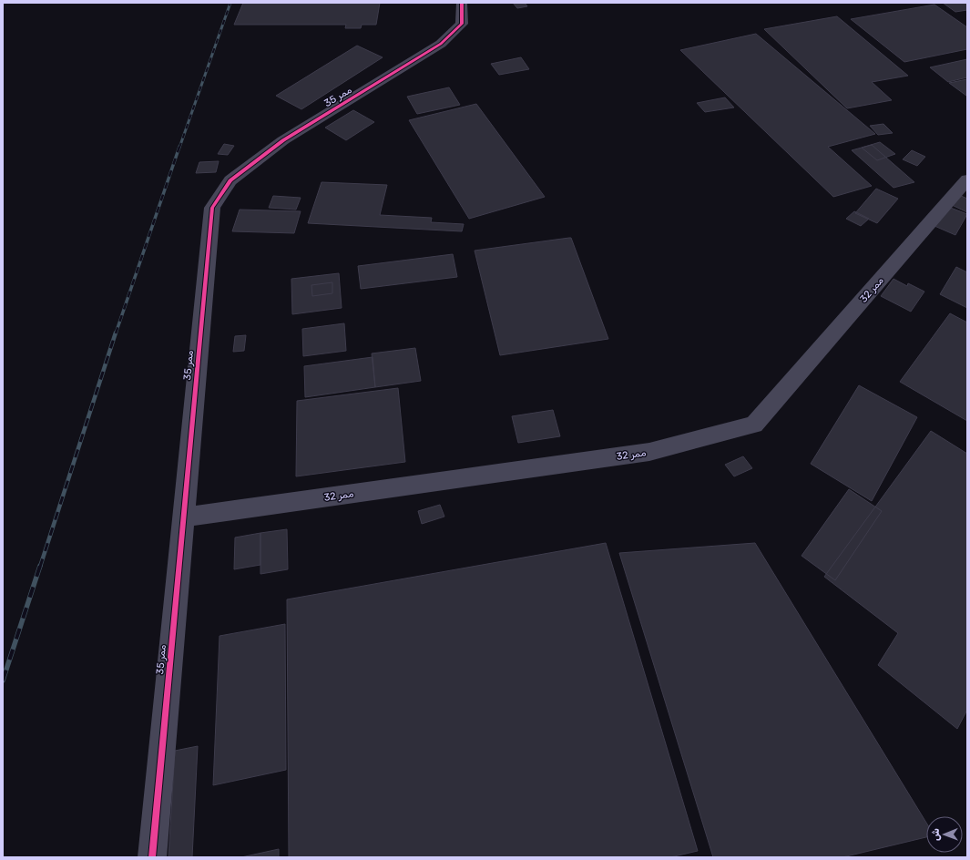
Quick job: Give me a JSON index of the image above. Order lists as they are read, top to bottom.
{
  "streets": {
    "street": ["ممر 35", "ممر 32"]
  },
  "crossings": [
    ["ممر 35", "ممر 32"]
  ],
  "north": "left"
}
